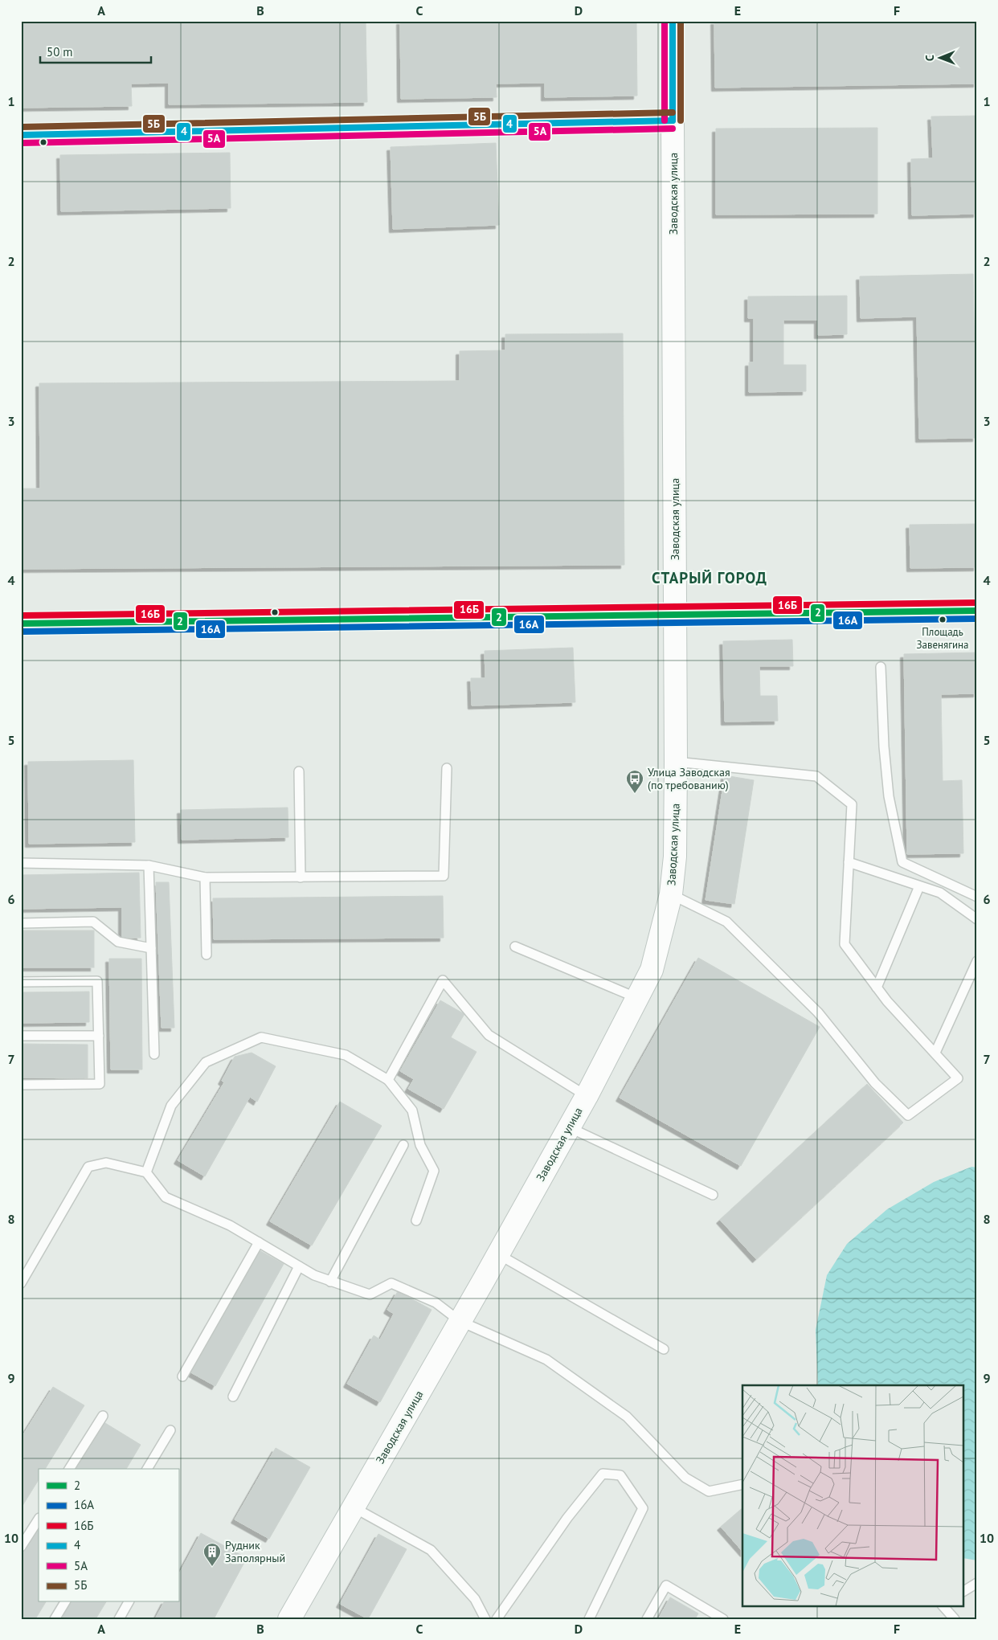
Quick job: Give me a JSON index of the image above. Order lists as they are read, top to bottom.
{
  "streets": {
    "street": ["Заводская улица"]
  },
  "districts": ["СТАРЫЙ ГОРОД"],
  "places": {
    "other": ["Площадь Завенягина"],
    "bus stop": ["Улица Заводская (по требованию)"],
    "building": ["Рудник Заполярный"]
  },
  "lines": [
    "transit line 4",
    "transit line 5А",
    "transit line 5Б",
    "transit line 16Б",
    "transit line 2",
    "transit line 16А"
  ],
  "legend": [
    "2",
    "16А",
    "16Б",
    "4",
    "5А",
    "5Б"
  ],
  "scale_bar": "50 m",
  "north": "left",
  "grid": {
    "columns": [
      "A",
      "B",
      "C",
      "D",
      "E",
      "F"
    ],
    "rows": [
      "1",
      "2",
      "3",
      "4",
      "5",
      "6",
      "7",
      "8",
      "9",
      "10"
    ]
  }
}
